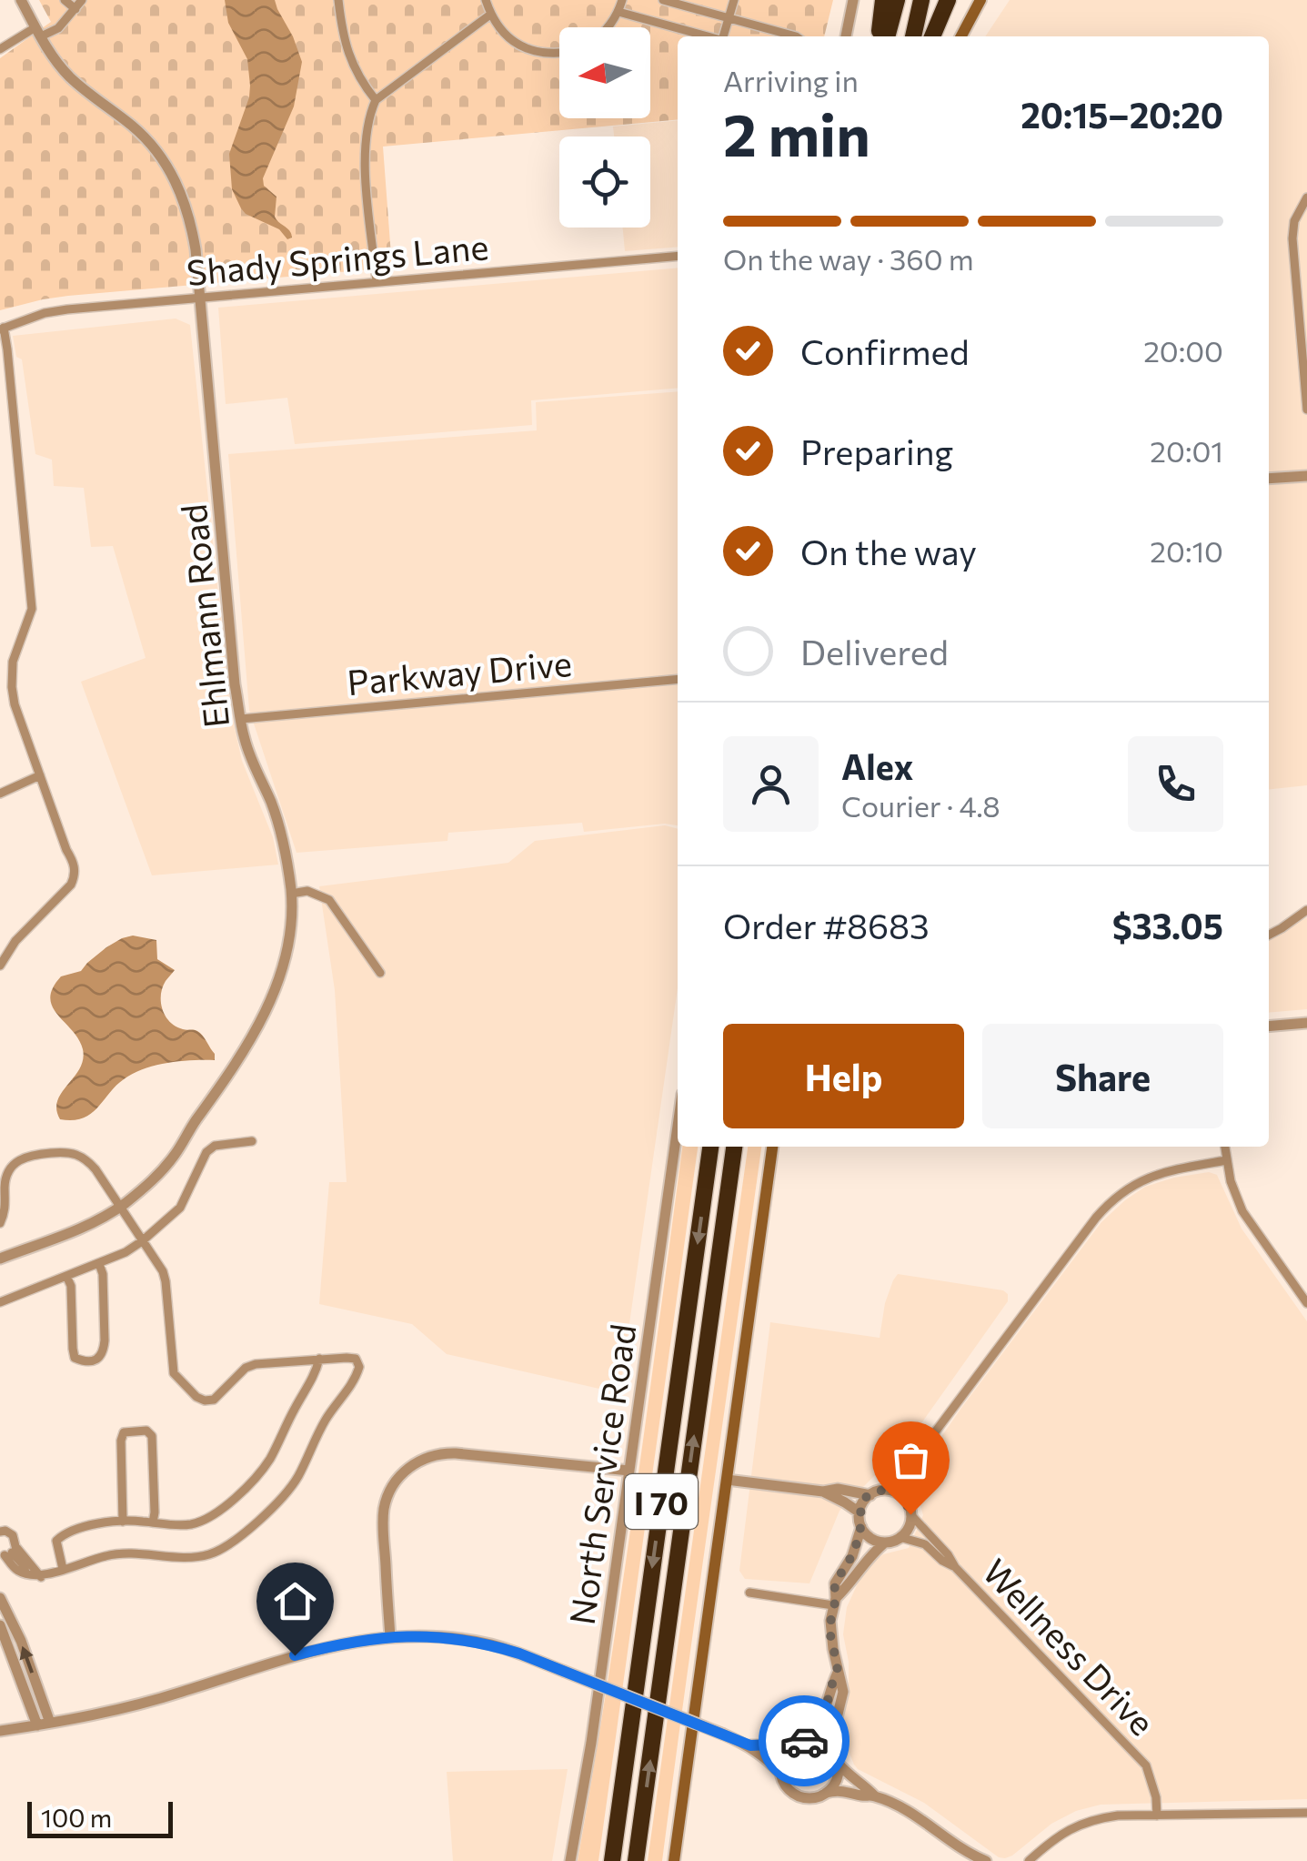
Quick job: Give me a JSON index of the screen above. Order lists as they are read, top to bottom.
{
  "streets": {
    "highway": ["I 70"],
    "street": [
      "Shady Springs Lane",
      "Ehlmann Road",
      "Parkway Drive",
      "North Service Road",
      "Wellness Drive"
    ]
  },
  "crossings": [
    ["Shady Springs Lane", "Ehlmann Road"],
    ["Ehlmann Road", "Parkway Drive"]
  ],
  "scale_bar": "100 m",
  "north": "left",
  "page": {
    "heading": ["2 min", "Arriving in", "20:15–20:20"],
    "panel": [
      "Alex",
      "Courier · 4.8",
      "Order #8683",
      "$33.05"
    ],
    "bar": "On the way · 360 m",
    "list": [
      ["Confirmed", "20:00"],
      ["Preparing", "20:01"],
      ["On the way", "20:10"],
      "Delivered"
    ],
    "buttons": ["Help", "Share"],
    "scale": "100 m"
  }
}
